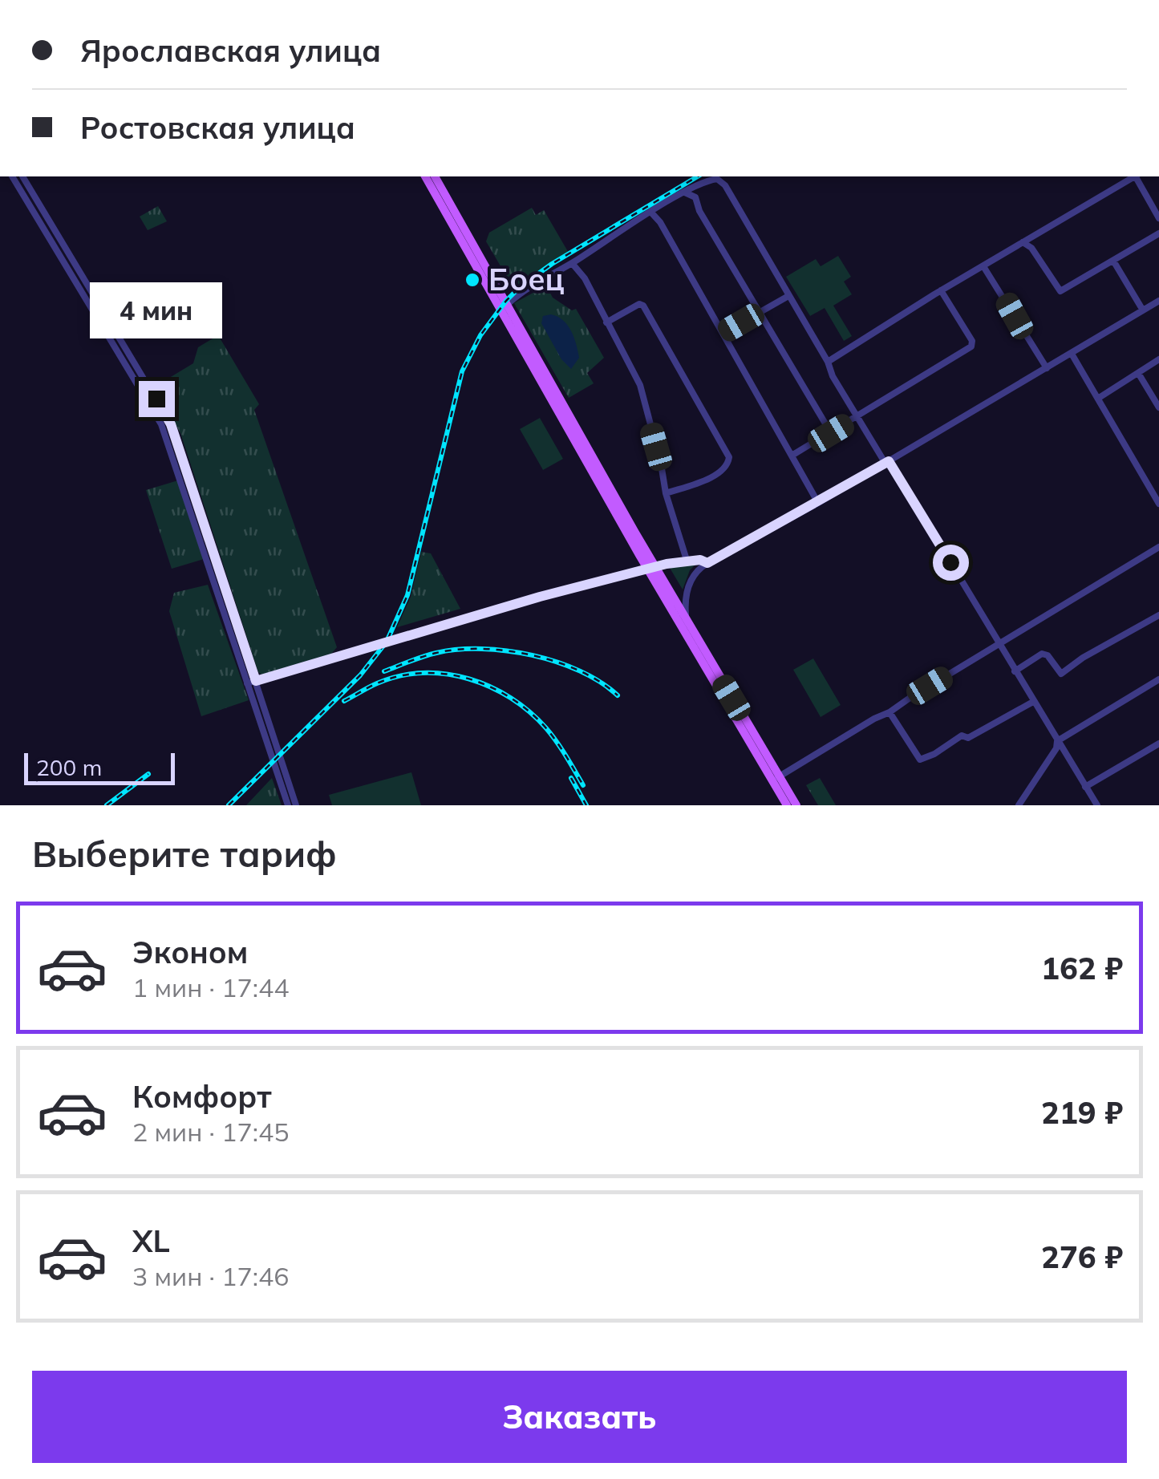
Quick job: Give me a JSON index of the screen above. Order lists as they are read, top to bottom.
{
  "places": ["Боец"],
  "scale_bar": "200 m",
  "page": {
    "banner": ["Ярославская улица", "Ростовская улица"],
    "bubble": "4 мин",
    "scale": "200 m",
    "heading": "Выберите тариф",
    "list": [
      {
        "name": "Эконом",
        "note": "1 мин · 17:44",
        "value": "162 ₽"
      },
      {
        "name": "Комфорт",
        "note": "2 мин · 17:45",
        "value": "219 ₽"
      },
      {
        "name": "XL",
        "note": "3 мин · 17:46",
        "value": "276 ₽"
      }
    ],
    "buttons": "Заказать"
  }
}
